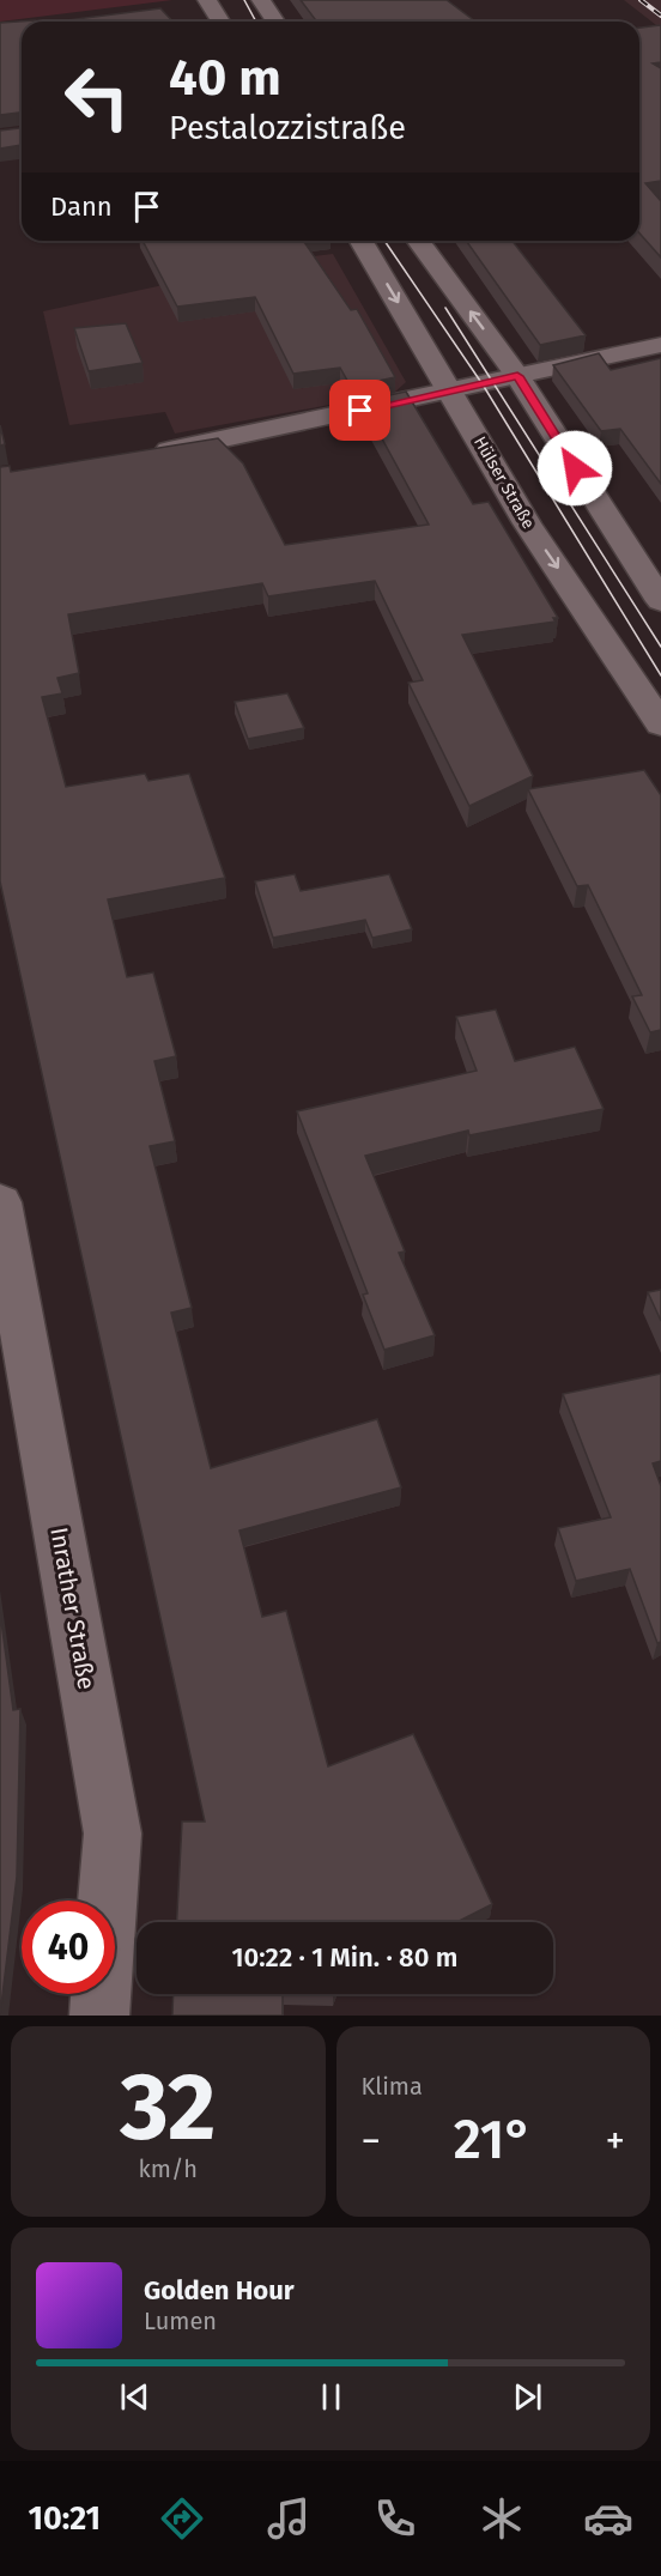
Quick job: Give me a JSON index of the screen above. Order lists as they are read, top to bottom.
{
  "streets": {
    "street": ["Hülser Straße", "Inrather Straße"]
  },
  "page": {
    "turn": ["40 m", "Pestalozzistraße"],
    "then": "Dann",
    "limit": "40",
    "trip": "10:22 · 1 Min. · 80 m",
    "tile": [
      ["32", "km/h"],
      "Klima"
    ],
    "heat": ["−", "21°", "+"],
    "song": ["Golden Hour", "Lumen"],
    "tabs": "10:21"
  }
}
